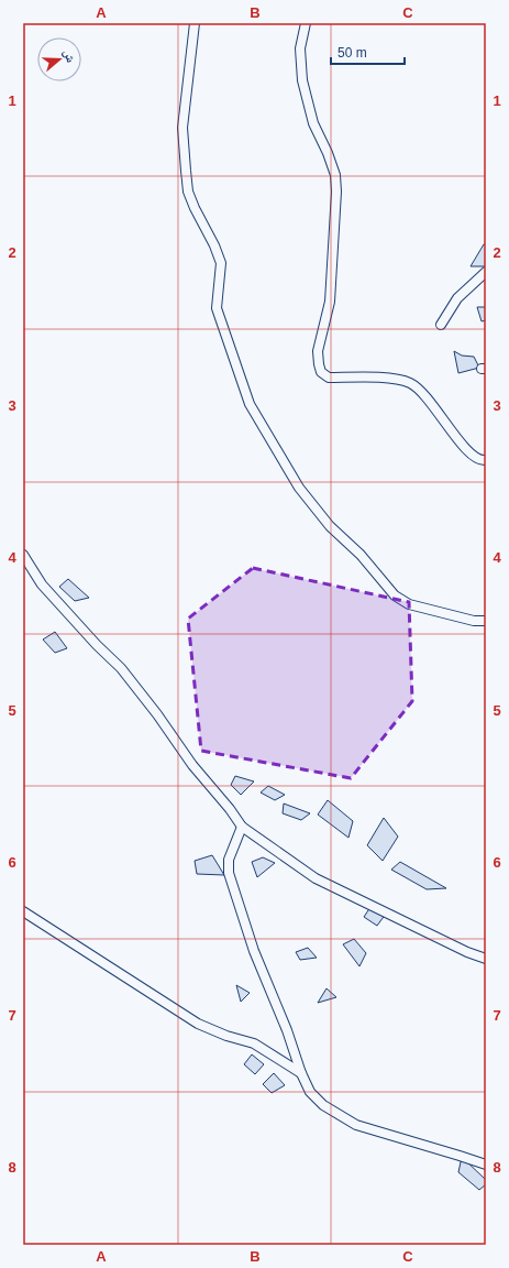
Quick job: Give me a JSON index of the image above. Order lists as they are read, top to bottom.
{
  "scale_bar": "50 m",
  "north": "right",
  "grid": {
    "columns": ["A", "B", "C"],
    "rows": [
      "1",
      "2",
      "3",
      "4",
      "5",
      "6",
      "7",
      "8"
    ]
  }
}
